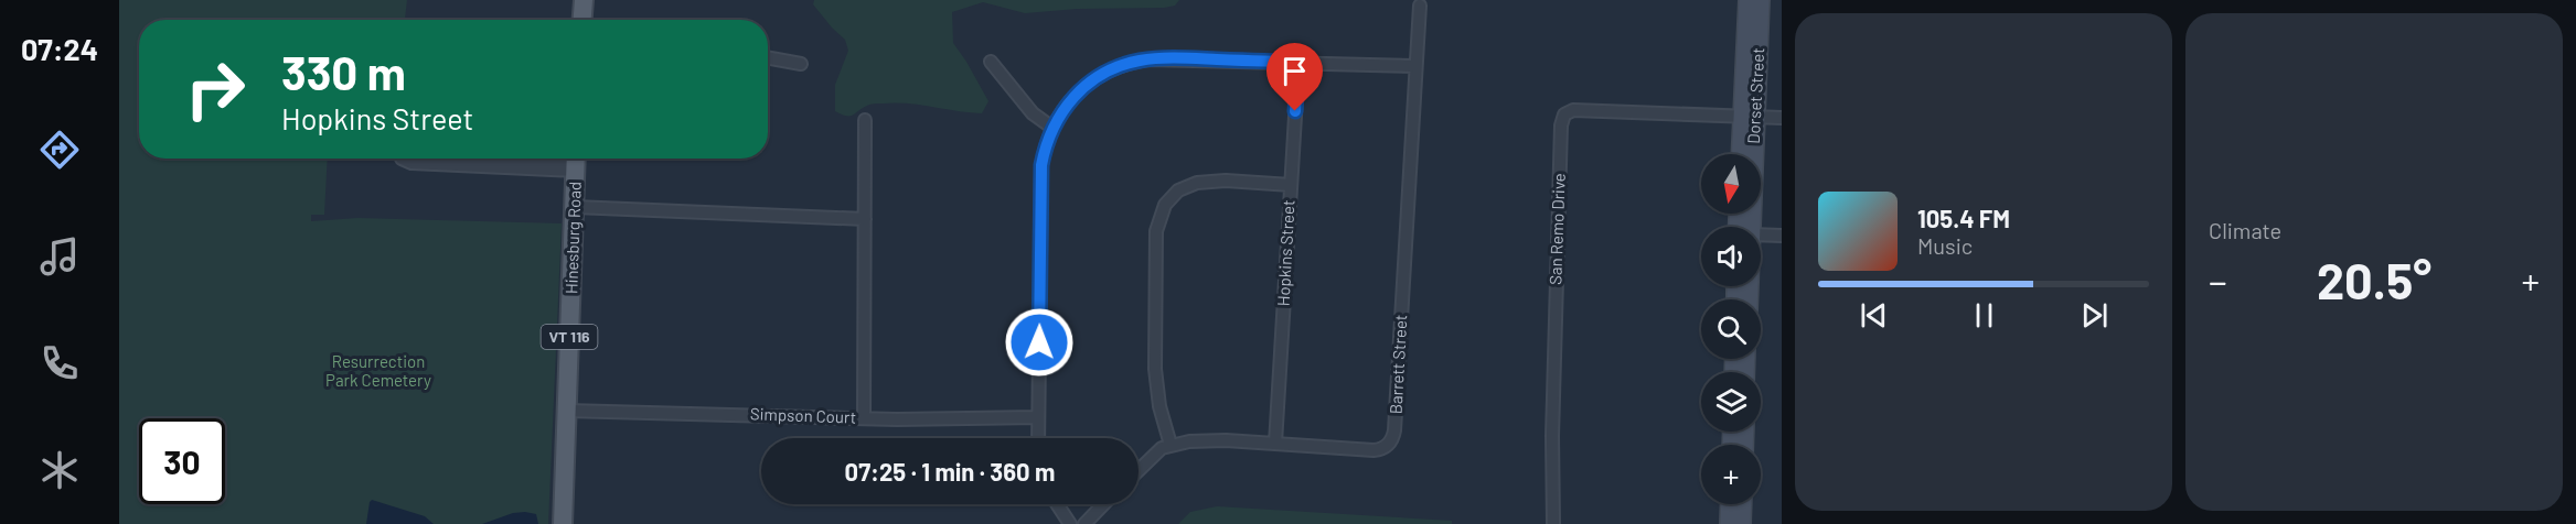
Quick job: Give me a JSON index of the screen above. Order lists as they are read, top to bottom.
{
  "streets": {
    "main road": ["Dorset Street", "Hinesburg Road", "VT 116"],
    "street": [
      "San Remo Drive",
      "Hopkins Street",
      "Barrett Street",
      "Simpson Court"
    ]
  },
  "crossings": [
    ["Dorset Street", "San Remo Drive"],
    ["Hinesburg Road", "Simpson Court"],
    ["Hopkins Street", "Barrett Street"]
  ],
  "parks": ["Resurrection Park Cemetery"],
  "north": "bottom",
  "page": {
    "tabs": "07:24",
    "tile": "Climate",
    "turn": ["330 m", "Hopkins Street"],
    "map_buttons": "+",
    "song": ["105.4 FM", "Music"],
    "heat": ["−", "20.5°", "+"],
    "limit": "30",
    "trip": "07:25 · 1 min · 360 m"
  }
}
